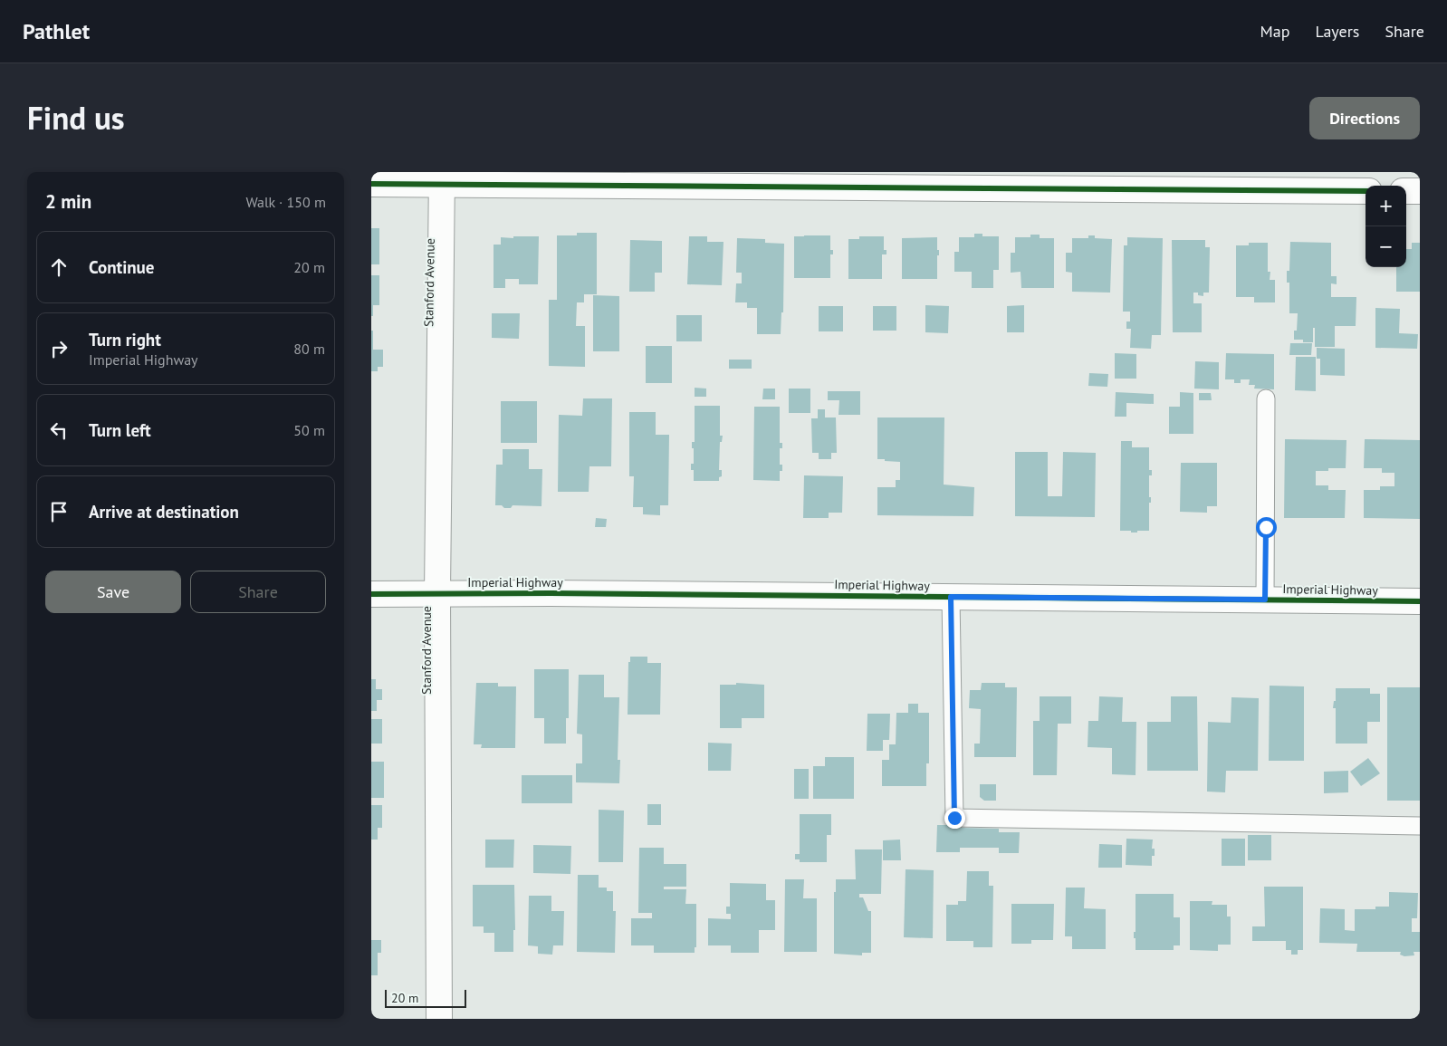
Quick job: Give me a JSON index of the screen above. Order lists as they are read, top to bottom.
{
  "streets": {
    "street": ["Stanford Avenue", "Imperial Highway"]
  },
  "crossings": [
    ["Stanford Avenue", "Imperial Highway"]
  ],
  "scale_bar": "20 m",
  "page": {
    "header": "Pathlet",
    "nav": ["Map", "Layers", "Share"],
    "title": "Find us",
    "buttons": [
      "Directions",
      ["Save", "Share"]
    ],
    "heading": ["2 min", "Walk · 150 m"],
    "map_buttons": ["+", "−"],
    "list": [
      ["Continue", "20 m"],
      ["Turn right", "Imperial Highway", "80 m"],
      ["Turn left", "50 m"],
      "Arrive at destination"
    ],
    "scale": "20 m"
  }
}
